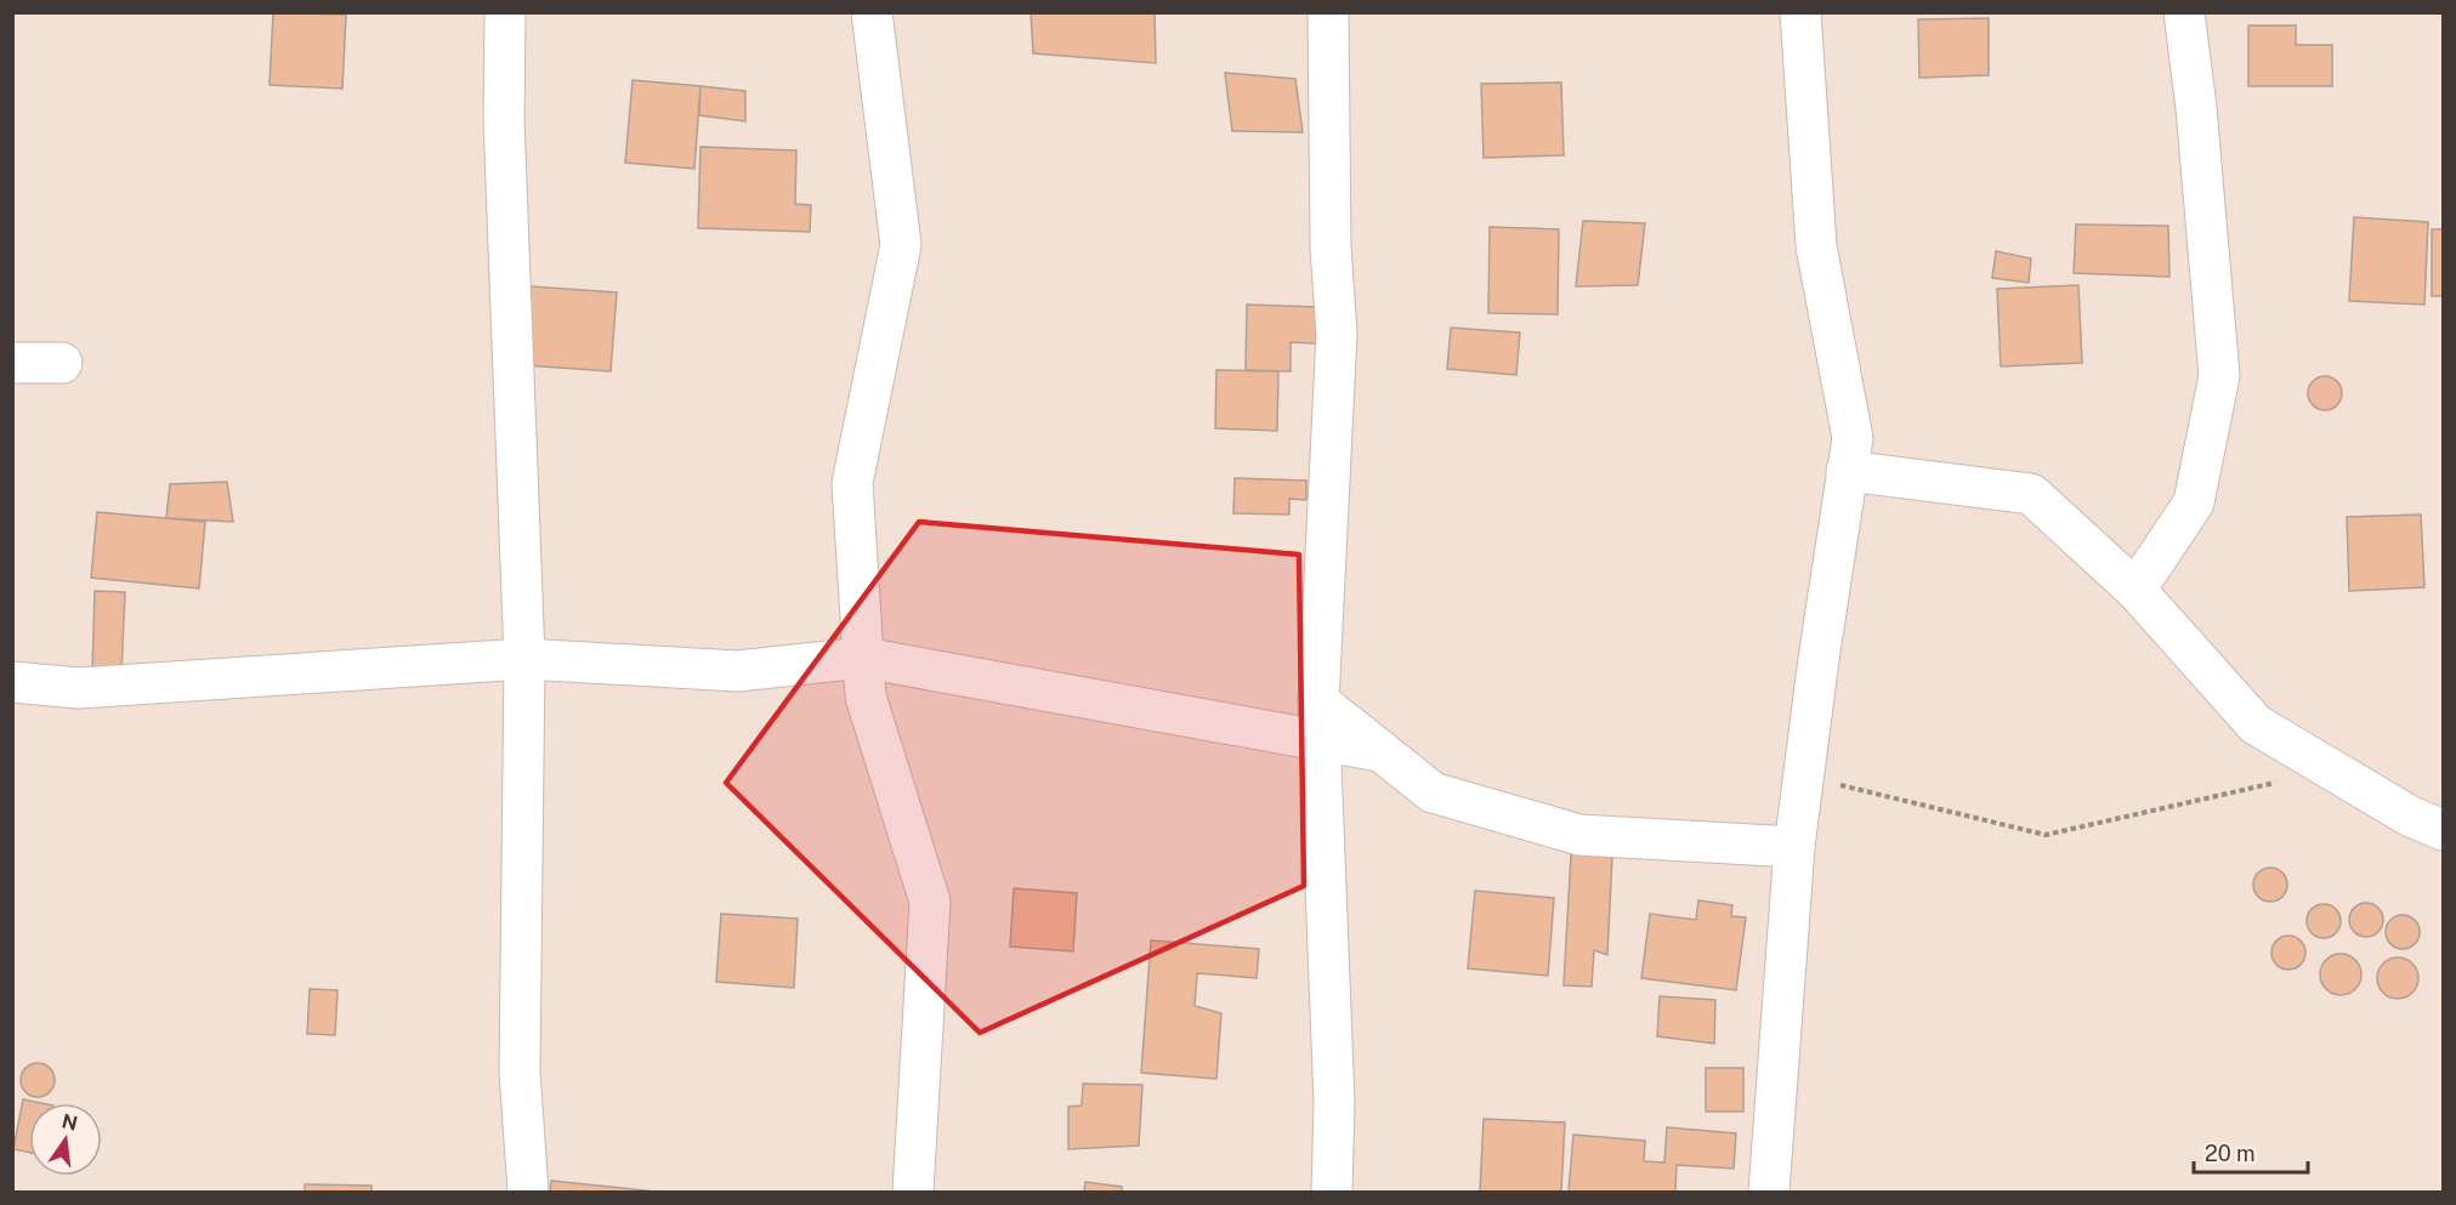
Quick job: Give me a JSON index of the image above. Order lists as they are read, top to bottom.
{
  "scale_bar": "20 m",
  "north": "top"
}
